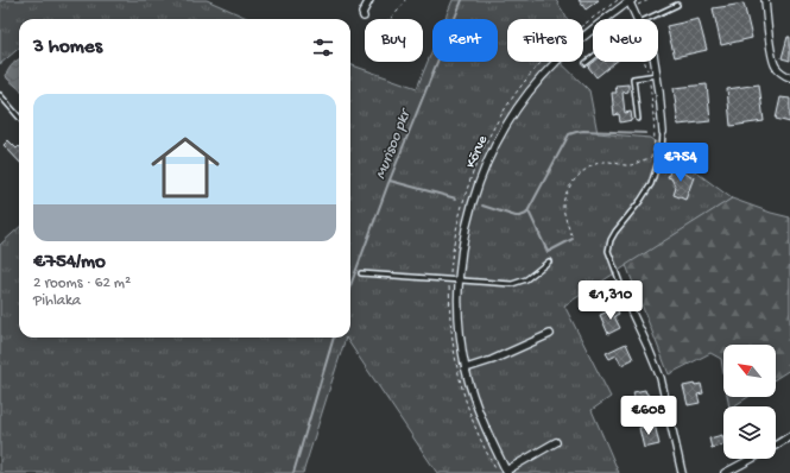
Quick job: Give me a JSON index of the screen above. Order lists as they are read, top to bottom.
{
  "streets": {
    "street": ["Kõrve"]
  },
  "water": ["Murisoo pkr"],
  "north": "top left",
  "page": {
    "chip": [
      "Buy",
      "Rent",
      "Filters",
      "New"
    ],
    "heading": "3 homes",
    "list": [
      {
        "name": "€754/mo",
        "note": "2 rooms · 62 m² · Pihlaka"
      }
    ],
    "price": ["€754", "€1,310", "€608"]
  }
}
